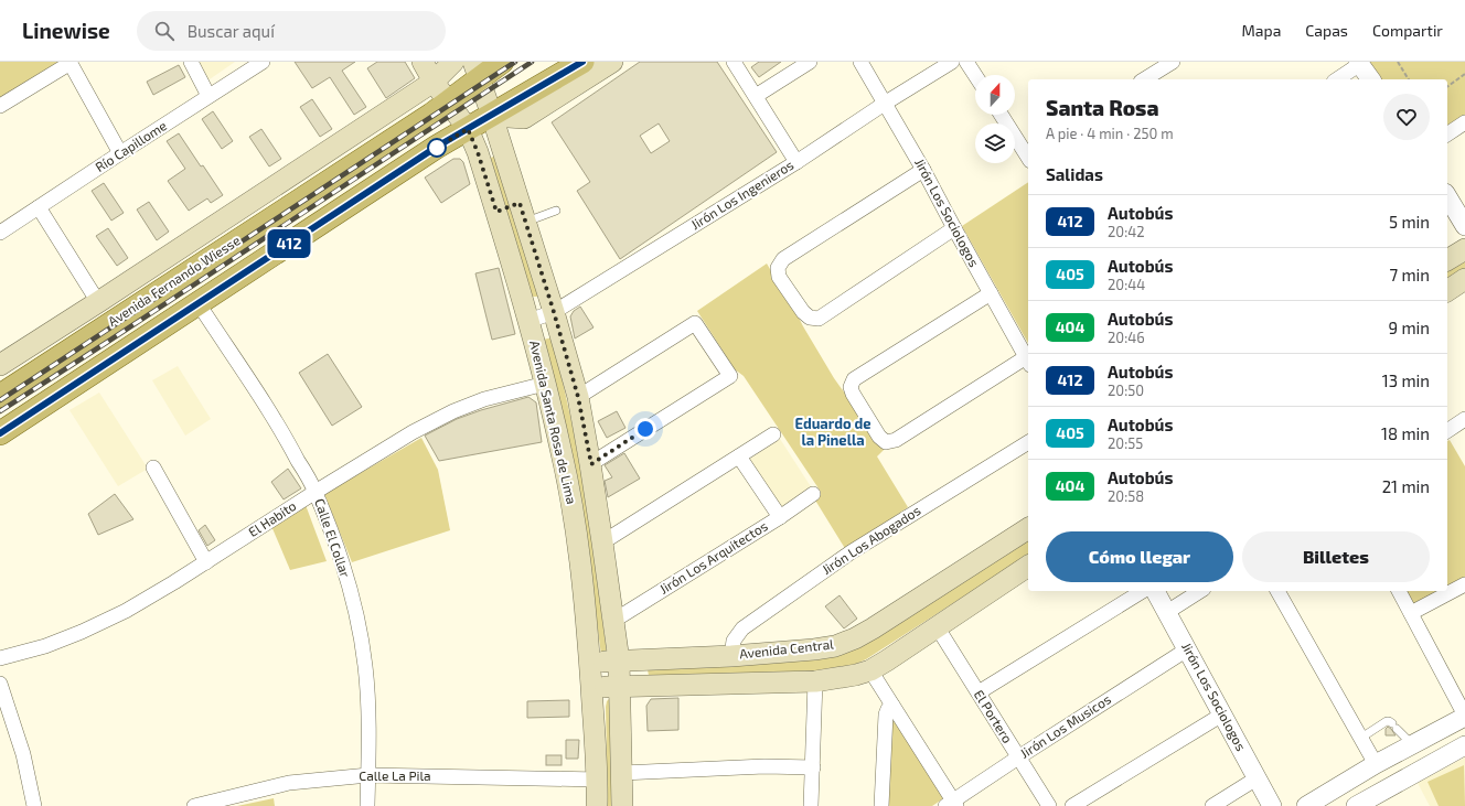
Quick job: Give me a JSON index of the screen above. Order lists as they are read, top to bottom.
{
  "streets": {
    "main road": ["Avenida Fernando Wiesse", "Avenida Santa Rosa de Lima", "Avenida Central"],
    "street": [
      "Río Capillome",
      "Jirón Los Ingenieros",
      "Jirón Los Sociologos",
      "El Habito",
      "Calle El Collar",
      "Jirón Los Abogados",
      "Jirón Los Arquitectos",
      "El Portero",
      "Jirón Los Musicos",
      "Calle La Pila"
    ]
  },
  "crossings": [
    ["Jirón Los Ingenieros", "Jirón Los Sociologos"],
    ["Jirón Los Ingenieros", "Avenida Santa Rosa de Lima"],
    ["Jirón Los Sociologos", "Jirón Los Musicos"],
    ["Avenida Fernando Wiesse", "Avenida Santa Rosa de Lima"],
    ["Avenida Santa Rosa de Lima", "El Habito"],
    ["Avenida Santa Rosa de Lima", "Jirón Los Arquitectos"],
    ["Avenida Santa Rosa de Lima", "Avenida Central"],
    ["Avenida Santa Rosa de Lima", "Calle La Pila"],
    ["El Habito", "Calle El Collar"],
    ["Calle El Collar", "Calle La Pila"],
    ["Jirón Los Abogados", "Avenida Central"],
    ["El Portero", "Jirón Los Musicos"]
  ],
  "districts": ["Eduardo de la Pinella"],
  "lines": ["bus line 412"],
  "north": "top",
  "page": {
    "header": "Linewise",
    "search": "Buscar aquí",
    "nav": ["Mapa", "Capas", "Compartir"],
    "on_map": "412",
    "heading": [
      ["Santa Rosa", "A pie · 4 min · 250 m"],
      "Salidas"
    ],
    "list": [
      {
        "mark": "412",
        "name": "Autobús",
        "note": "20:42",
        "value": "5 min"
      },
      {
        "mark": "405",
        "name": "Autobús",
        "note": "20:44",
        "value": "7 min"
      },
      {
        "mark": "404",
        "name": "Autobús",
        "note": "20:46",
        "value": "9 min"
      },
      {
        "mark": "412",
        "name": "Autobús",
        "note": "20:50",
        "value": "13 min"
      },
      {
        "mark": "405",
        "name": "Autobús",
        "note": "20:55",
        "value": "18 min"
      },
      {
        "mark": "404",
        "name": "Autobús",
        "note": "20:58",
        "value": "21 min"
      }
    ],
    "buttons": ["Cómo llegar", "Billetes"]
  }
}
